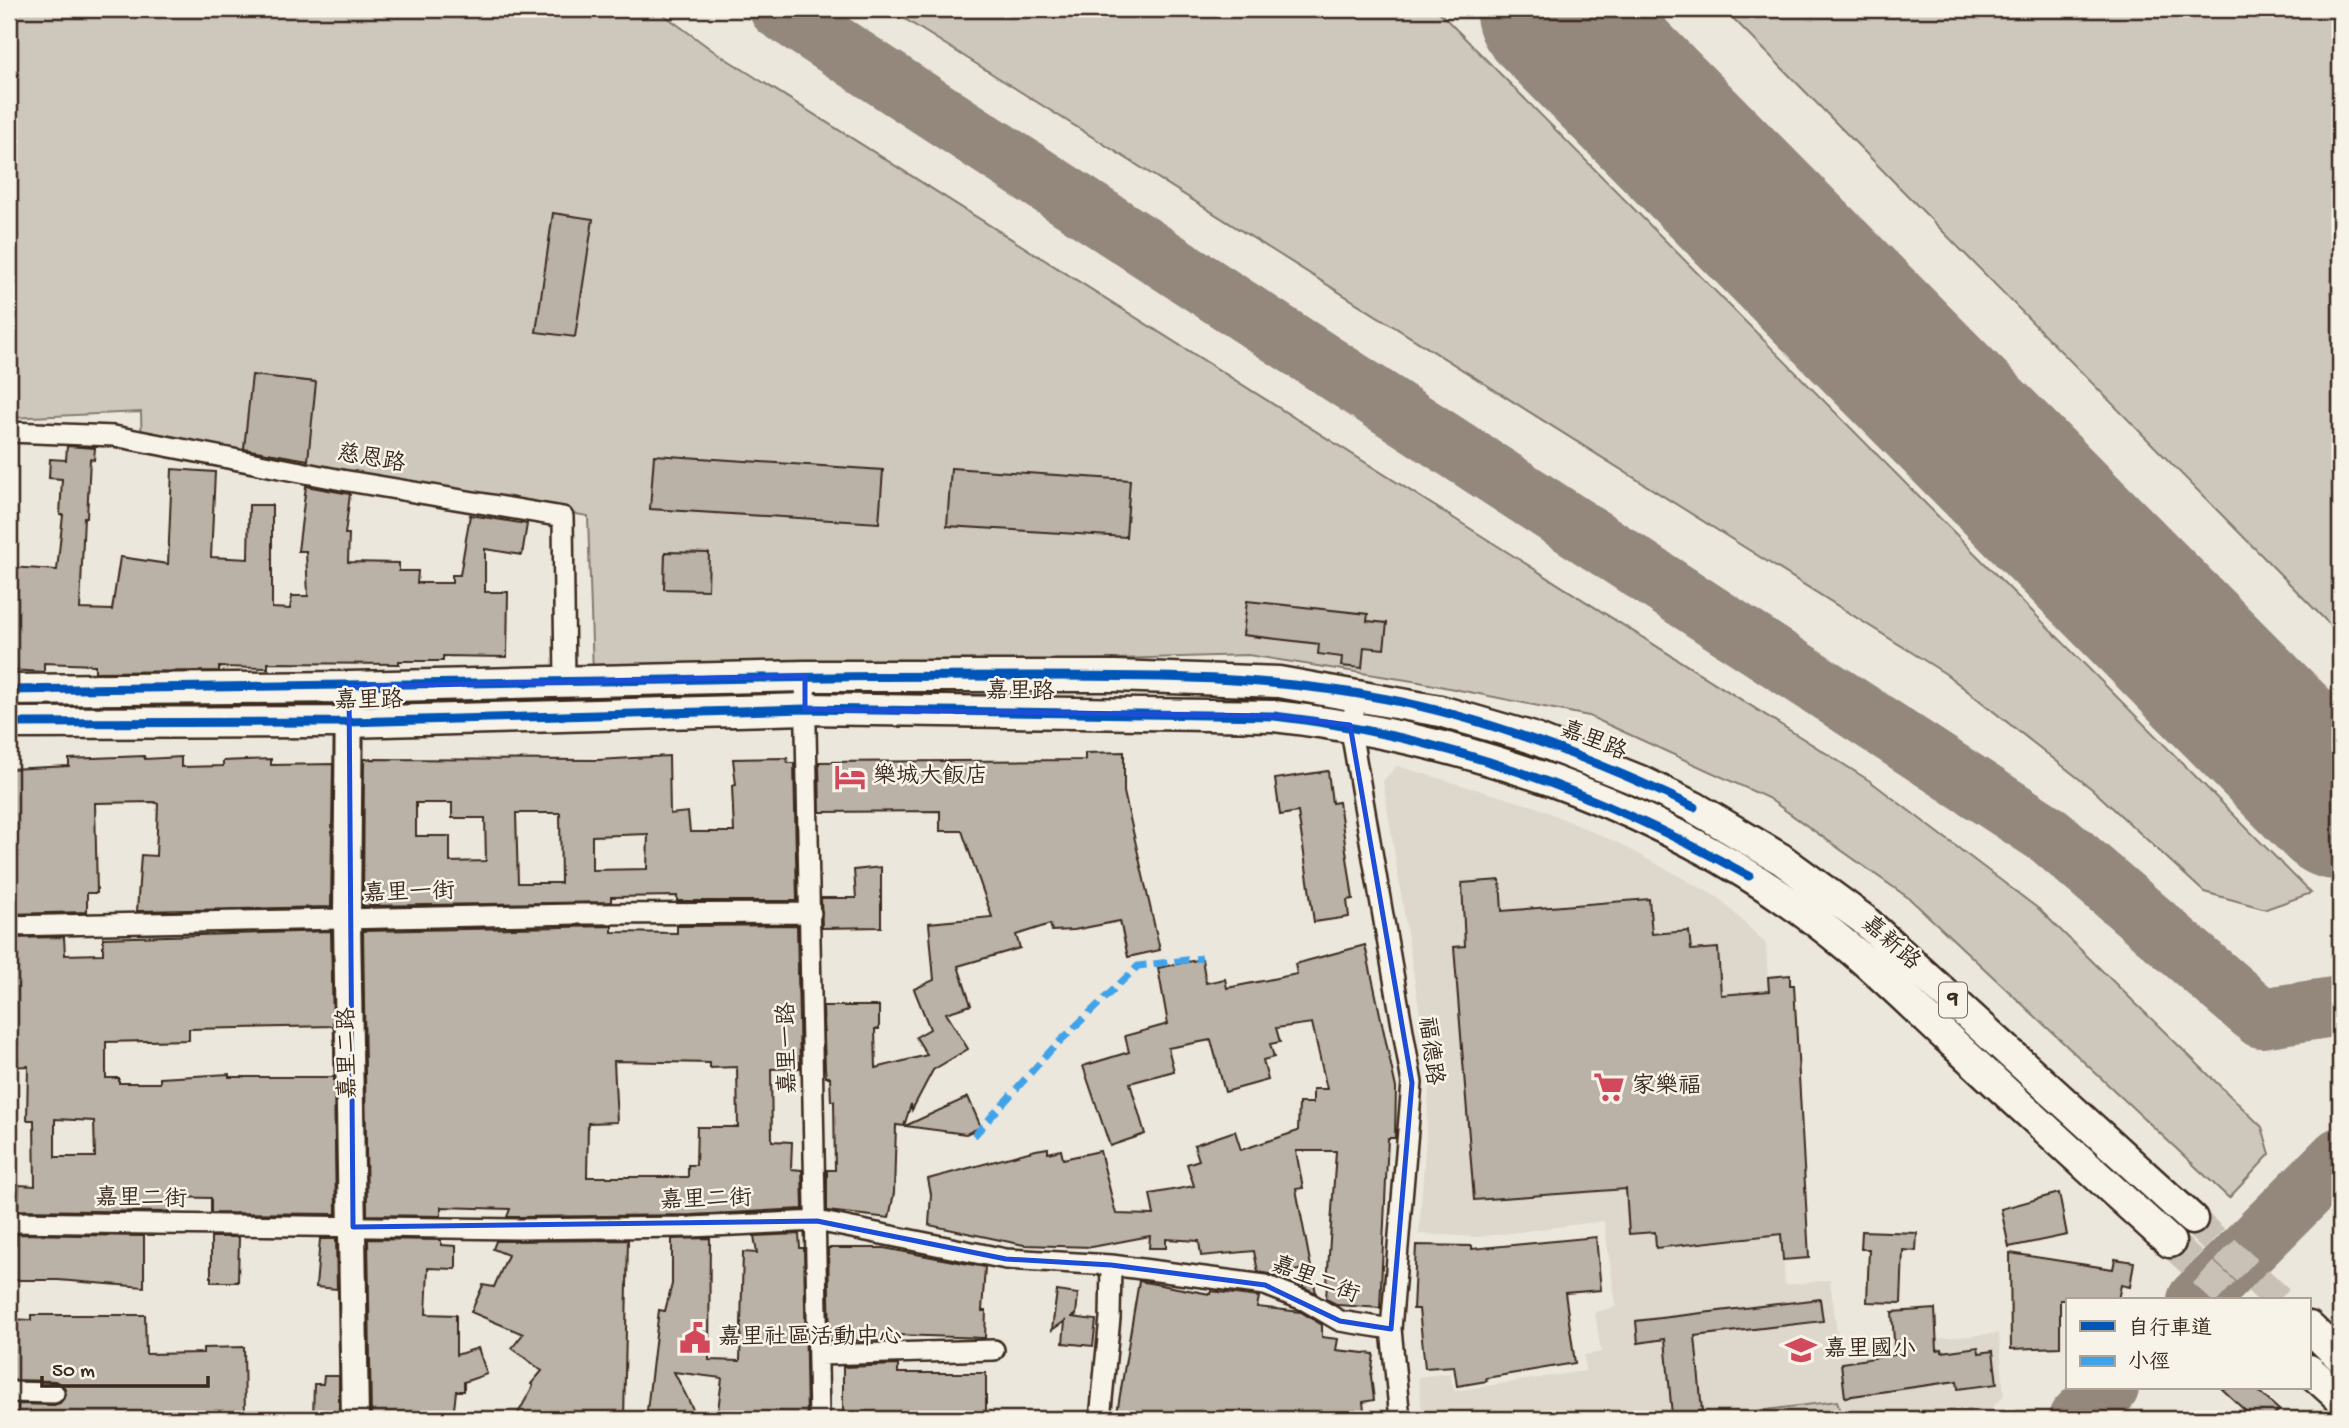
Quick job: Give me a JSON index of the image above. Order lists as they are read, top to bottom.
{
  "streets": {
    "main road": ["嘉里路", "嘉新路", "9"],
    "street": [
      "慈恩路",
      "嘉里一街",
      "嘉里一路",
      "福德路",
      "嘉里二路",
      "嘉里二街"
    ]
  },
  "crossings": [
    ["慈恩路", "嘉里路"],
    ["嘉里路", "嘉新路"],
    ["嘉里路", "嘉里一路"],
    ["嘉里路", "福德路"],
    ["嘉里路", "嘉里二路"],
    ["嘉里一街", "嘉里一路"],
    ["嘉里一街", "嘉里二路"],
    ["嘉里一路", "嘉里二街"],
    ["福德路", "嘉里二街"],
    ["嘉里二路", "嘉里二街"]
  ],
  "places": {
    "hotel": ["樂城大飯店"],
    "supermarket": ["家樂福"],
    "public building": ["嘉里社區活動中心"],
    "school or university": ["嘉里國小"]
  },
  "legend": ["自行車道", "小徑"],
  "scale_bar": "50 m"
}
